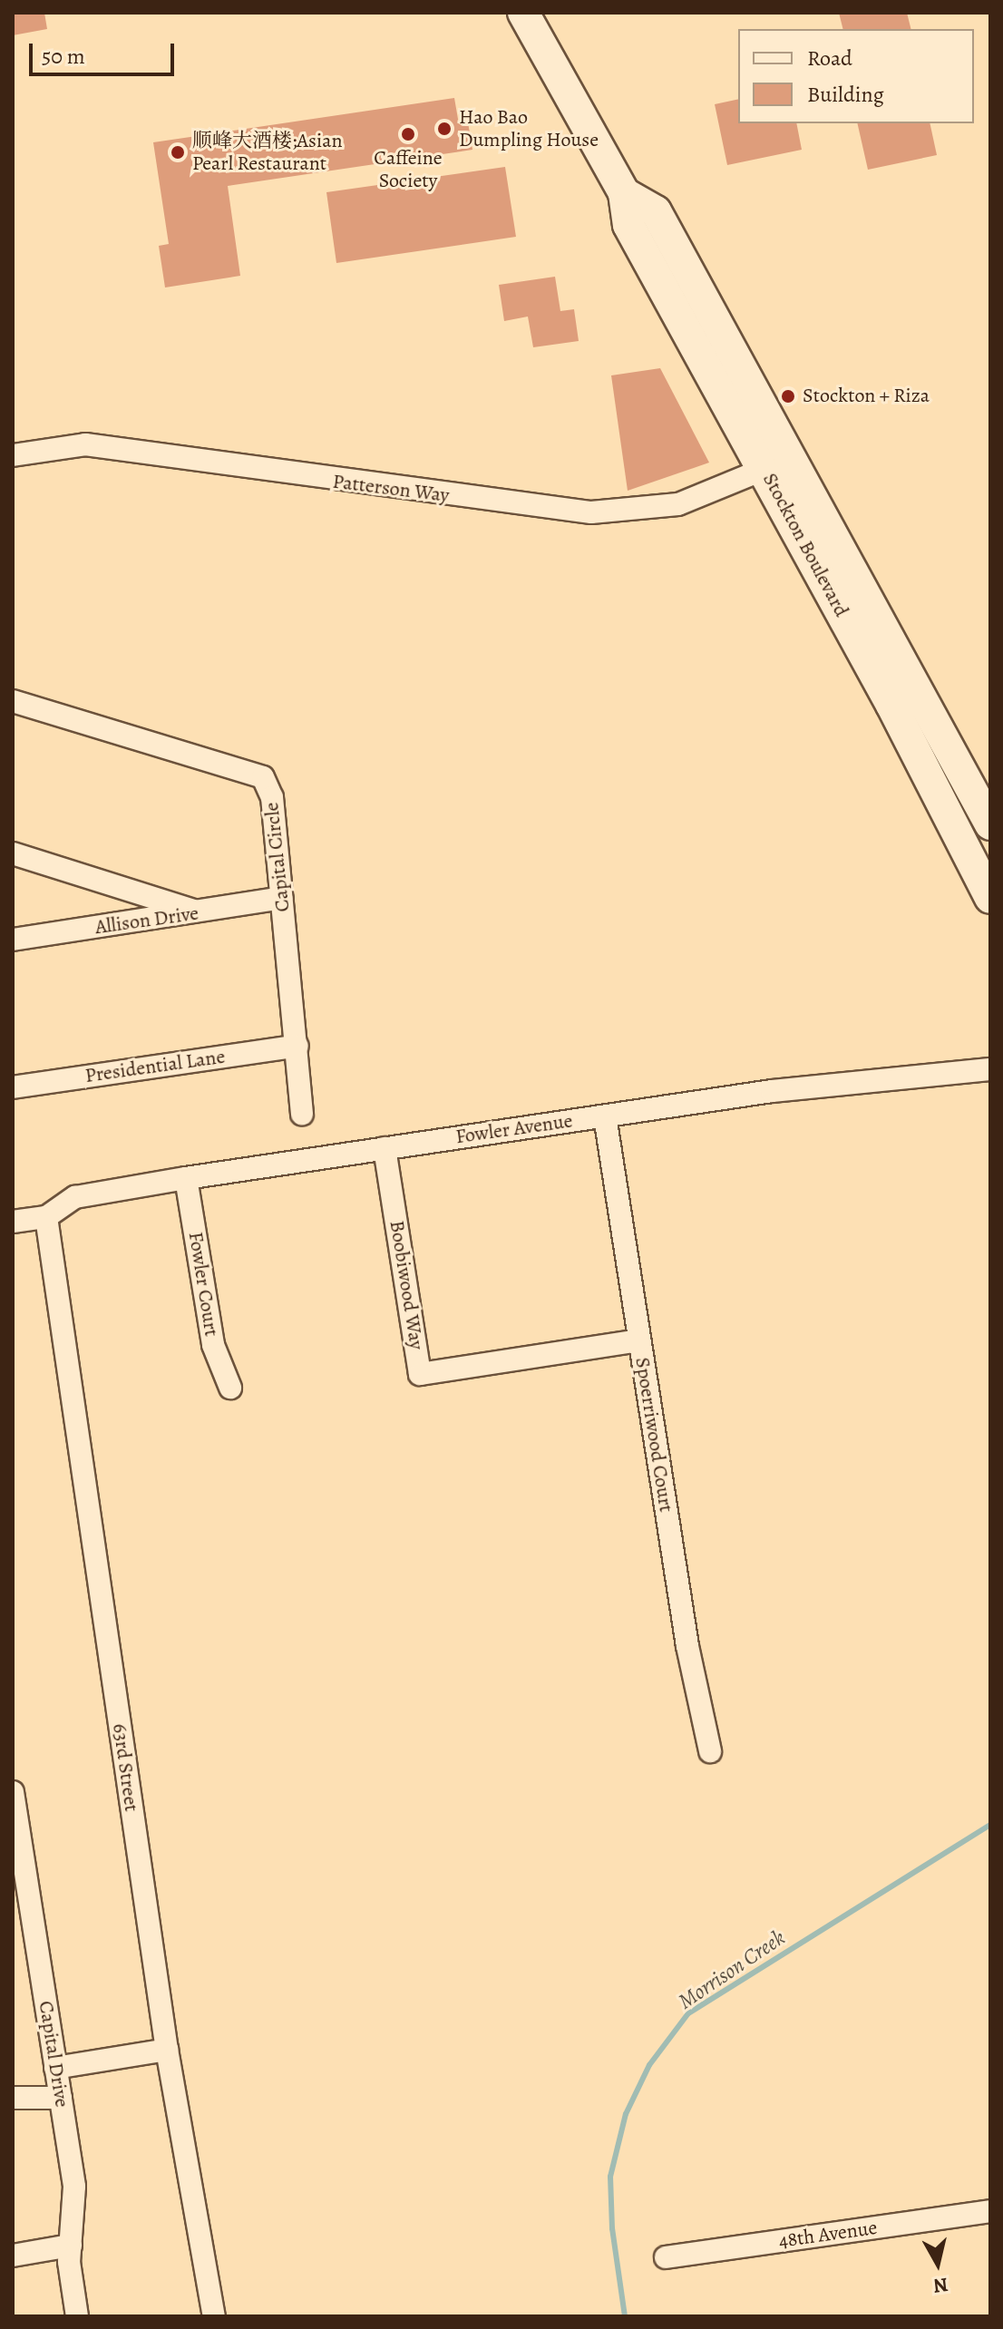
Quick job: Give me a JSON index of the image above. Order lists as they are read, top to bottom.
{
  "streets": {
    "main road": ["Stockton Boulevard"],
    "street": [
      "Patterson Way",
      "Capital Circle",
      "Allison Drive",
      "Presidential Lane",
      "Fowler Avenue",
      "Fowler Court",
      "Boobiwood Way",
      "Spoerriwood Court",
      "63rd Street",
      "Capital Drive",
      "48th Avenue"
    ]
  },
  "crossings": [
    ["Patterson Way", "Stockton Boulevard"],
    ["Capital Circle", "Allison Drive"],
    ["Capital Circle", "Presidential Lane"],
    ["Fowler Avenue", "Fowler Court"],
    ["Fowler Avenue", "Boobiwood Way"],
    ["Fowler Avenue", "Spoerriwood Court"],
    ["Fowler Avenue", "63rd Street"],
    ["Boobiwood Way", "Spoerriwood Court"]
  ],
  "water": ["Morrison Creek"],
  "places": [
    "Hao Bao Dumpling House",
    "Caffeine Society",
    "顺峰大酒楼;Asian Pearl Restaurant",
    "Stockton + Riza"
  ],
  "legend": ["Road", "Building"],
  "scale_bar": "50 m",
  "north": "bottom"
}
